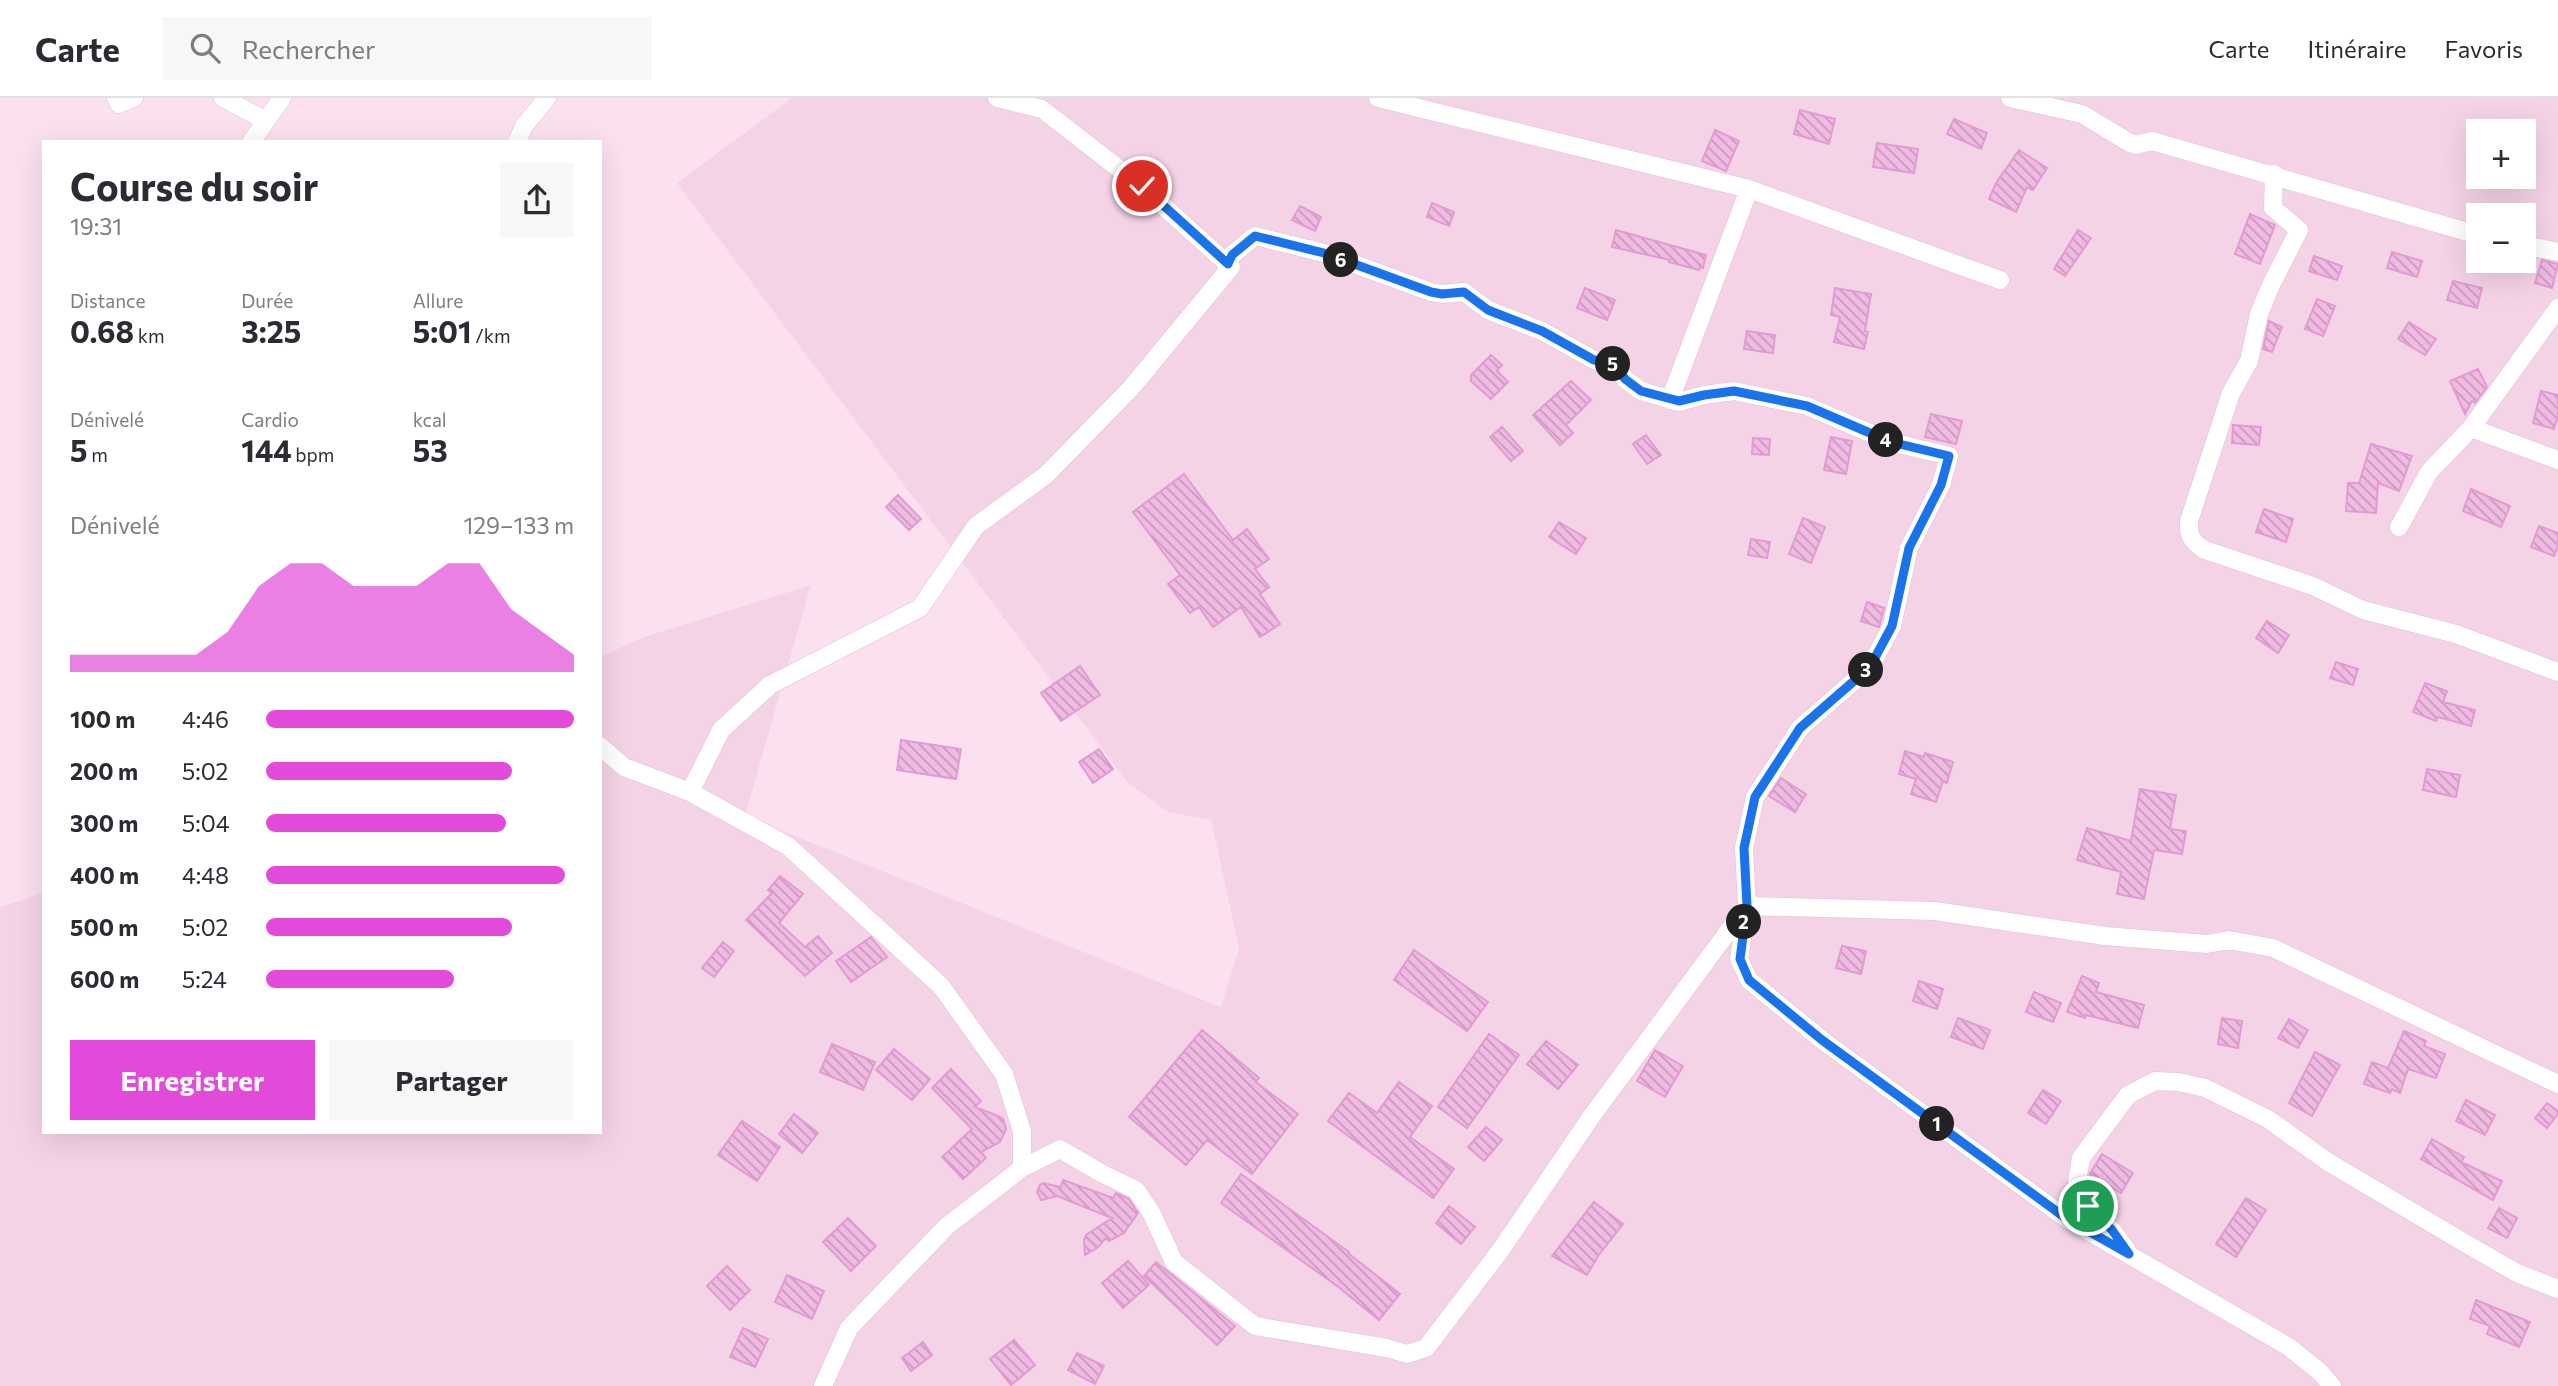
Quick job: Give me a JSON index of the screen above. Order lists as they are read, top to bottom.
{
  "page": {
    "header": "Carte",
    "search": "Rechercher",
    "nav": ["Carte", "Itinéraire", "Favoris"],
    "map_buttons": ["+", "−"],
    "heading": ["Course du soir", "19:31"],
    "pins": [
      "6",
      "5",
      "4",
      "3",
      "2",
      "1"
    ],
    "stats": [
      ["Distance", "0.68 km"],
      ["Durée", "3:25"],
      ["Allure", "5:01 /km"],
      ["Dénivelé", "5 m"],
      ["Cardio", "144 bpm"],
      ["kcal", "53"]
    ],
    "chart": ["Dénivelé", "129–133 m"],
    "list": [
      {
        "name": "100 m",
        "note": "4:46"
      },
      {
        "name": "200 m",
        "note": "5:02"
      },
      {
        "name": "300 m",
        "note": "5:04"
      },
      {
        "name": "400 m",
        "note": "4:48"
      },
      {
        "name": "500 m",
        "note": "5:02"
      },
      {
        "name": "600 m",
        "note": "5:24"
      }
    ],
    "buttons": ["Enregistrer", "Partager"]
  }
}
